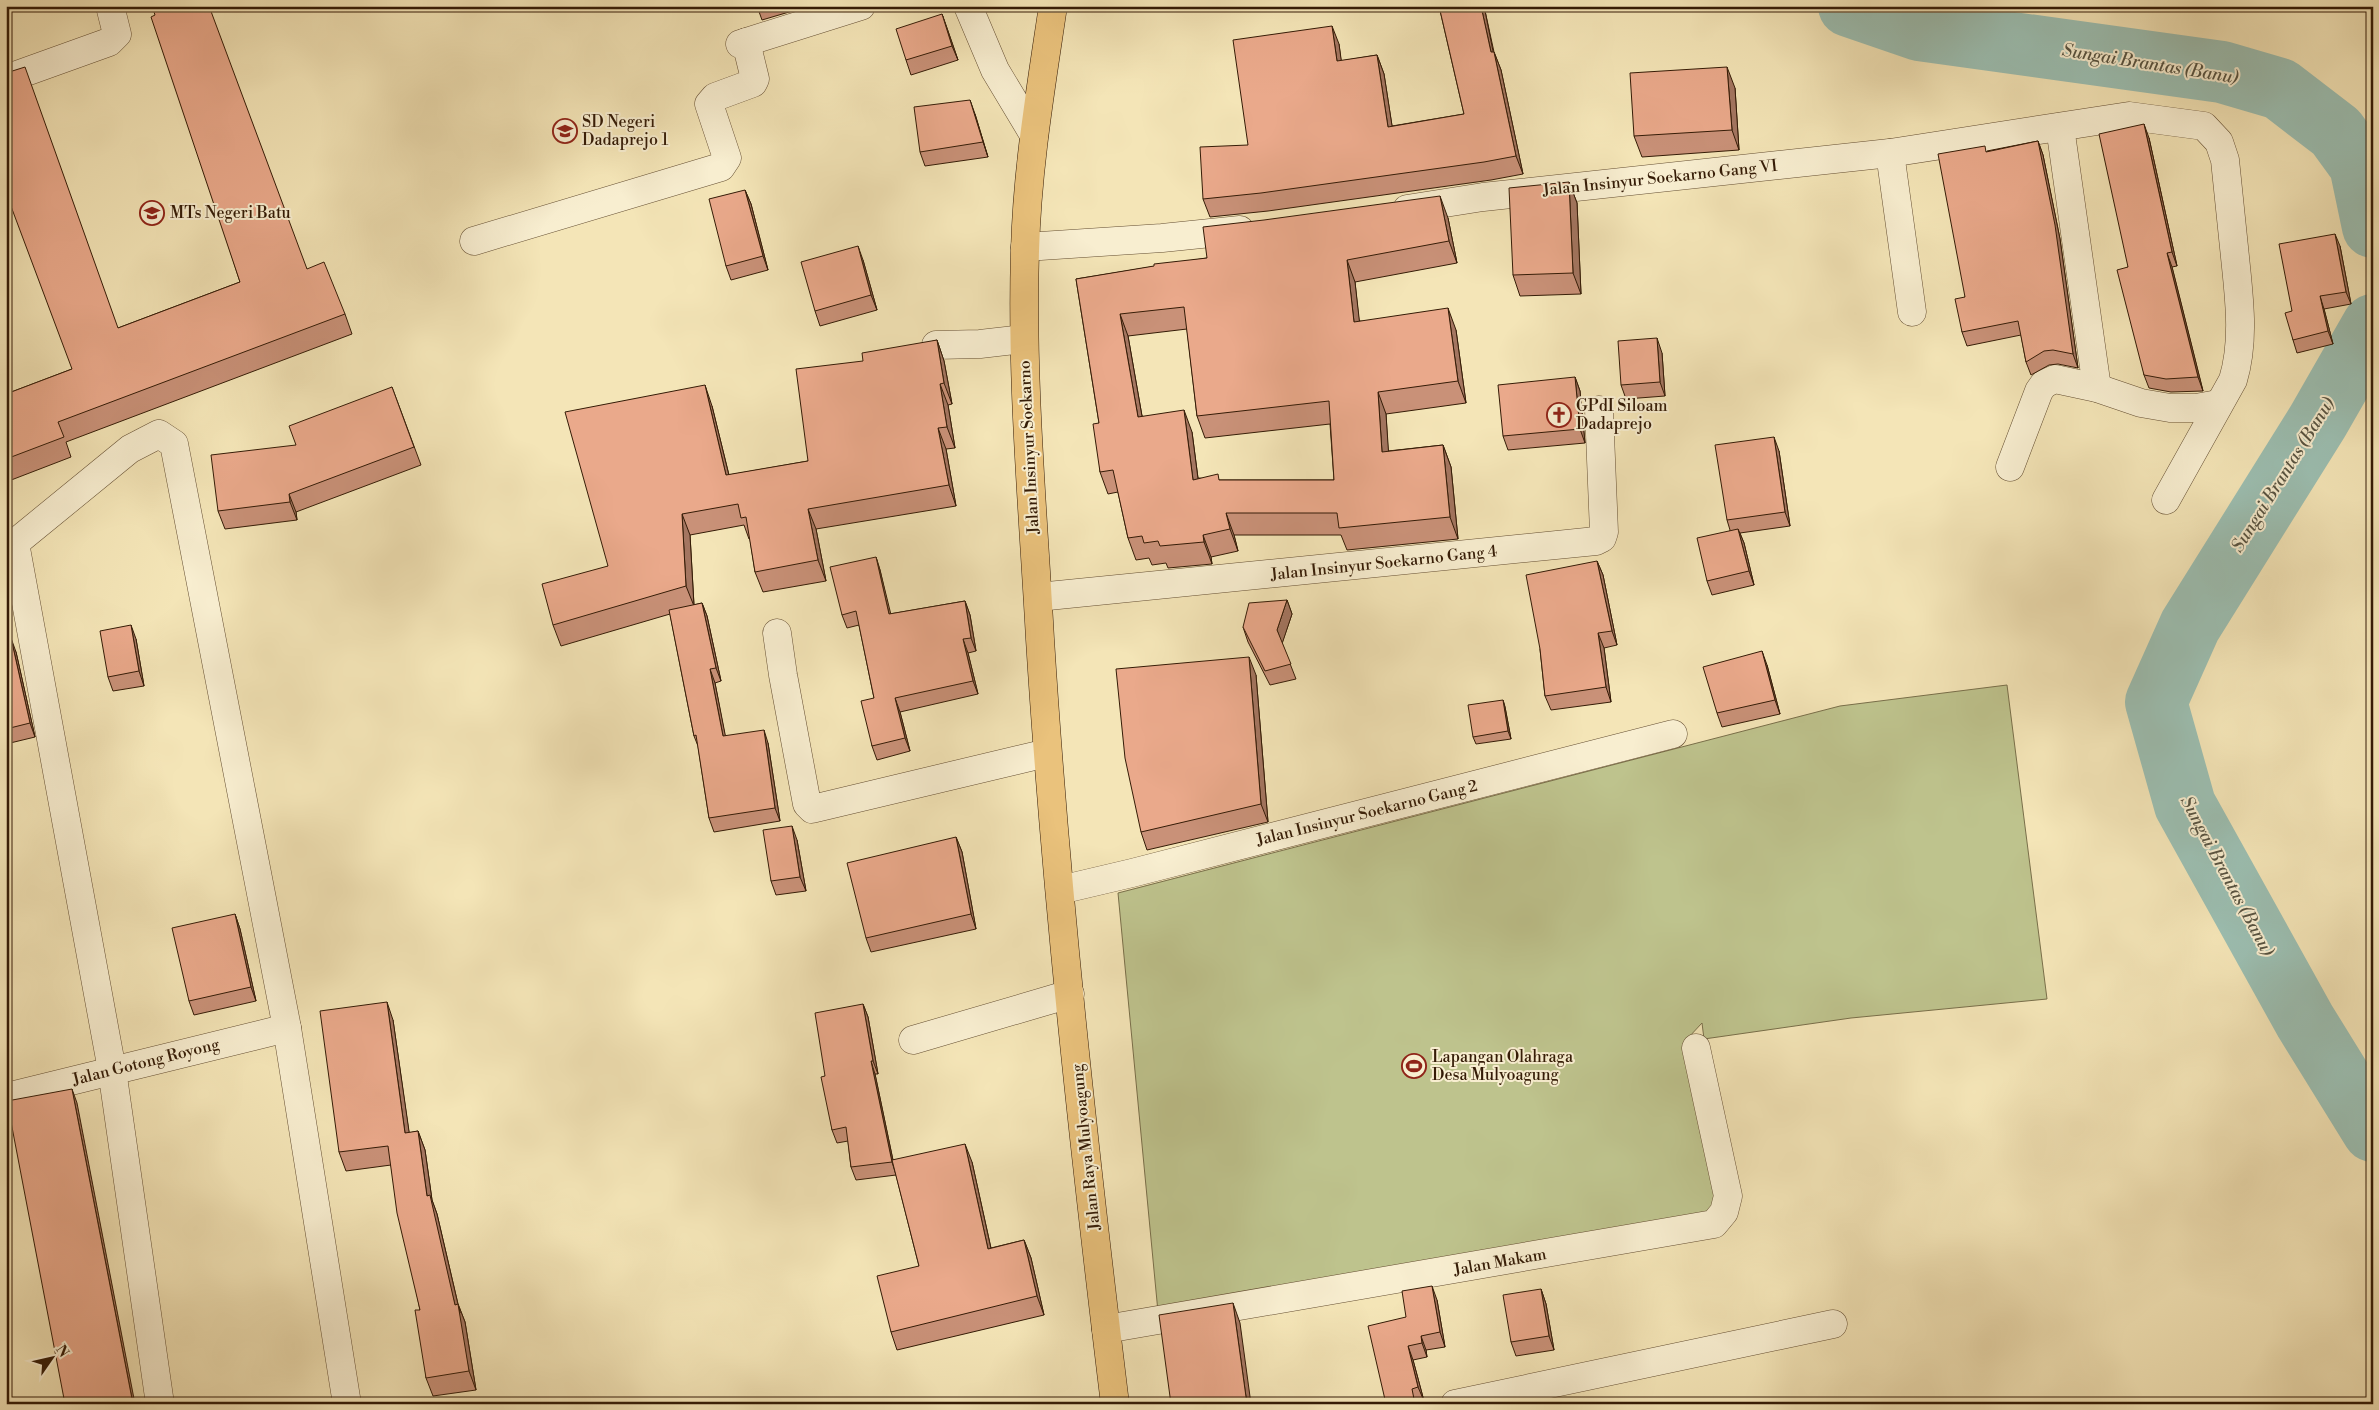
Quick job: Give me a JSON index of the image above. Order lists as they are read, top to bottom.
{
  "streets": {
    "main road": ["Jalan Insinyur Soekarno", "Jalan Raya Mulyoagung"],
    "street": [
      "Jalan Insinyur Soekarno Gang VI",
      "Jalan Insinyur Soekarno Gang 4",
      "Jalan Insinyur Soekarno Gang 2",
      "Jalan Gotong Royong",
      "Jalan Makam"
    ]
  },
  "crossings": [
    ["Jalan Insinyur Soekarno", "Jalan Insinyur Soekarno Gang 4"],
    ["Jalan Insinyur Soekarno", "Jalan Insinyur Soekarno Gang 2"],
    ["Jalan Insinyur Soekarno", "Jalan Raya Mulyoagung"],
    ["Jalan Insinyur Soekarno Gang 2", "Jalan Raya Mulyoagung"],
    ["Jalan Raya Mulyoagung", "Jalan Makam"]
  ],
  "water": ["Sungai Brantas (Banu)"],
  "places": {
    "school or university": ["SD Negeri Dadaprejo 1", "MTs Negeri Batu"],
    "church": ["GPdI Siloam Dadaprejo"],
    "sports": ["Lapangan Olahraga Desa Mulyoagung"]
  },
  "north": "top right"
}
